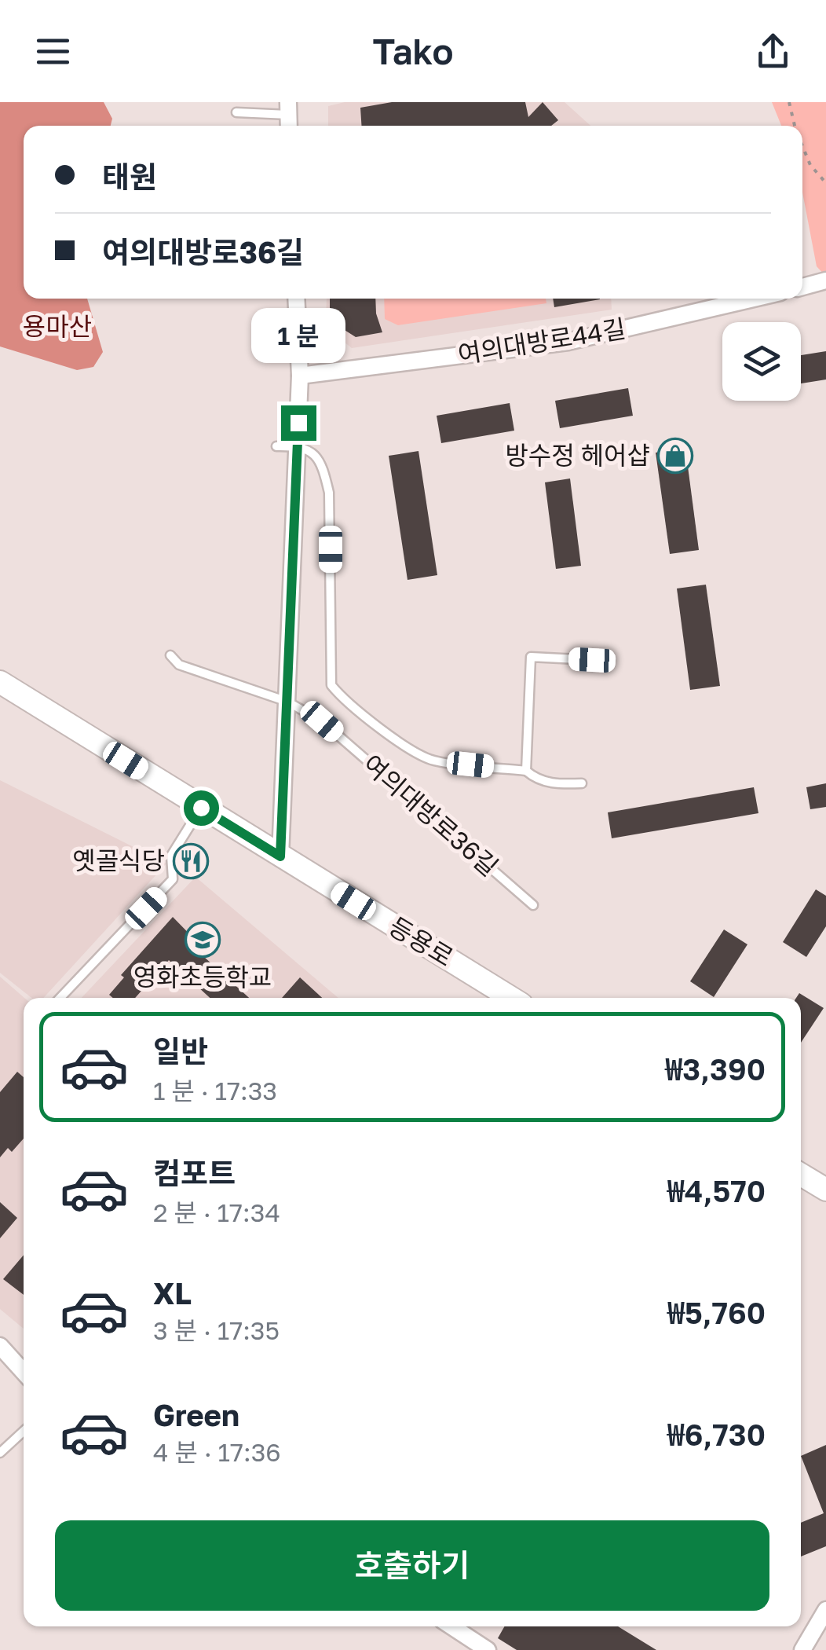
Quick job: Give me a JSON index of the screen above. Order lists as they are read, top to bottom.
{
  "streets": {
    "street": ["여의대방로44길", "등용로"],
    "lane": ["여의대방로36길"]
  },
  "parks": ["용마산"],
  "places": {
    "shop": ["방수정 헤어샵"],
    "restaurant": ["옛골식당"],
    "school or university": ["영화초등학교"]
  },
  "page": {
    "header": "Tako",
    "banner": ["태원", "여의대방로36길"],
    "bubble": "1 분",
    "list": [
      {
        "name": "일반",
        "note": "1 분 · 17:33",
        "value": "₩3,390"
      },
      {
        "name": "컴포트",
        "note": "2 분 · 17:34",
        "value": "₩4,570"
      },
      {
        "name": "XL",
        "note": "3 분 · 17:35",
        "value": "₩5,760"
      },
      {
        "name": "Green",
        "note": "4 분 · 17:36",
        "value": "₩6,730"
      }
    ],
    "buttons": "호출하기"
  }
}
